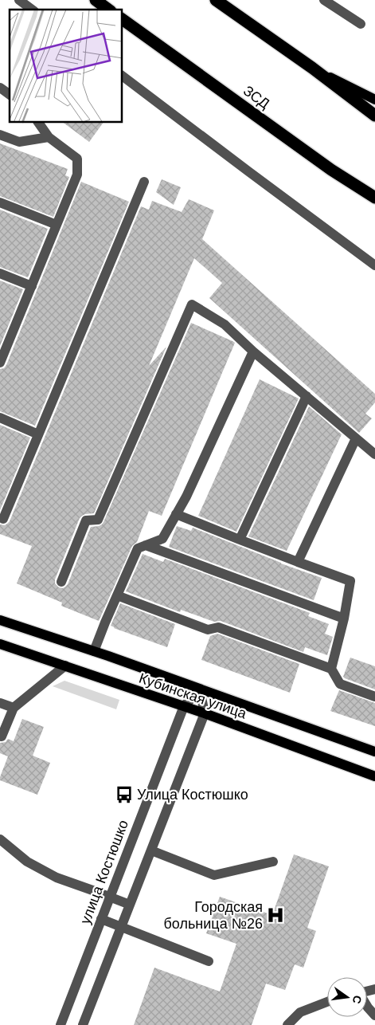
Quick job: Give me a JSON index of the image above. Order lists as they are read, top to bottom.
{
  "streets": {
    "highway": ["ЗСД"],
    "main road": ["Кубинская улица"],
    "street": ["улица Костюшко"]
  },
  "crossings": [
    ["Кубинская улица", "улица Костюшко"]
  ],
  "places": {
    "bus stop": ["Улица Костюшко"],
    "hospital": ["Городская больница №26"]
  },
  "north": "right"
}
